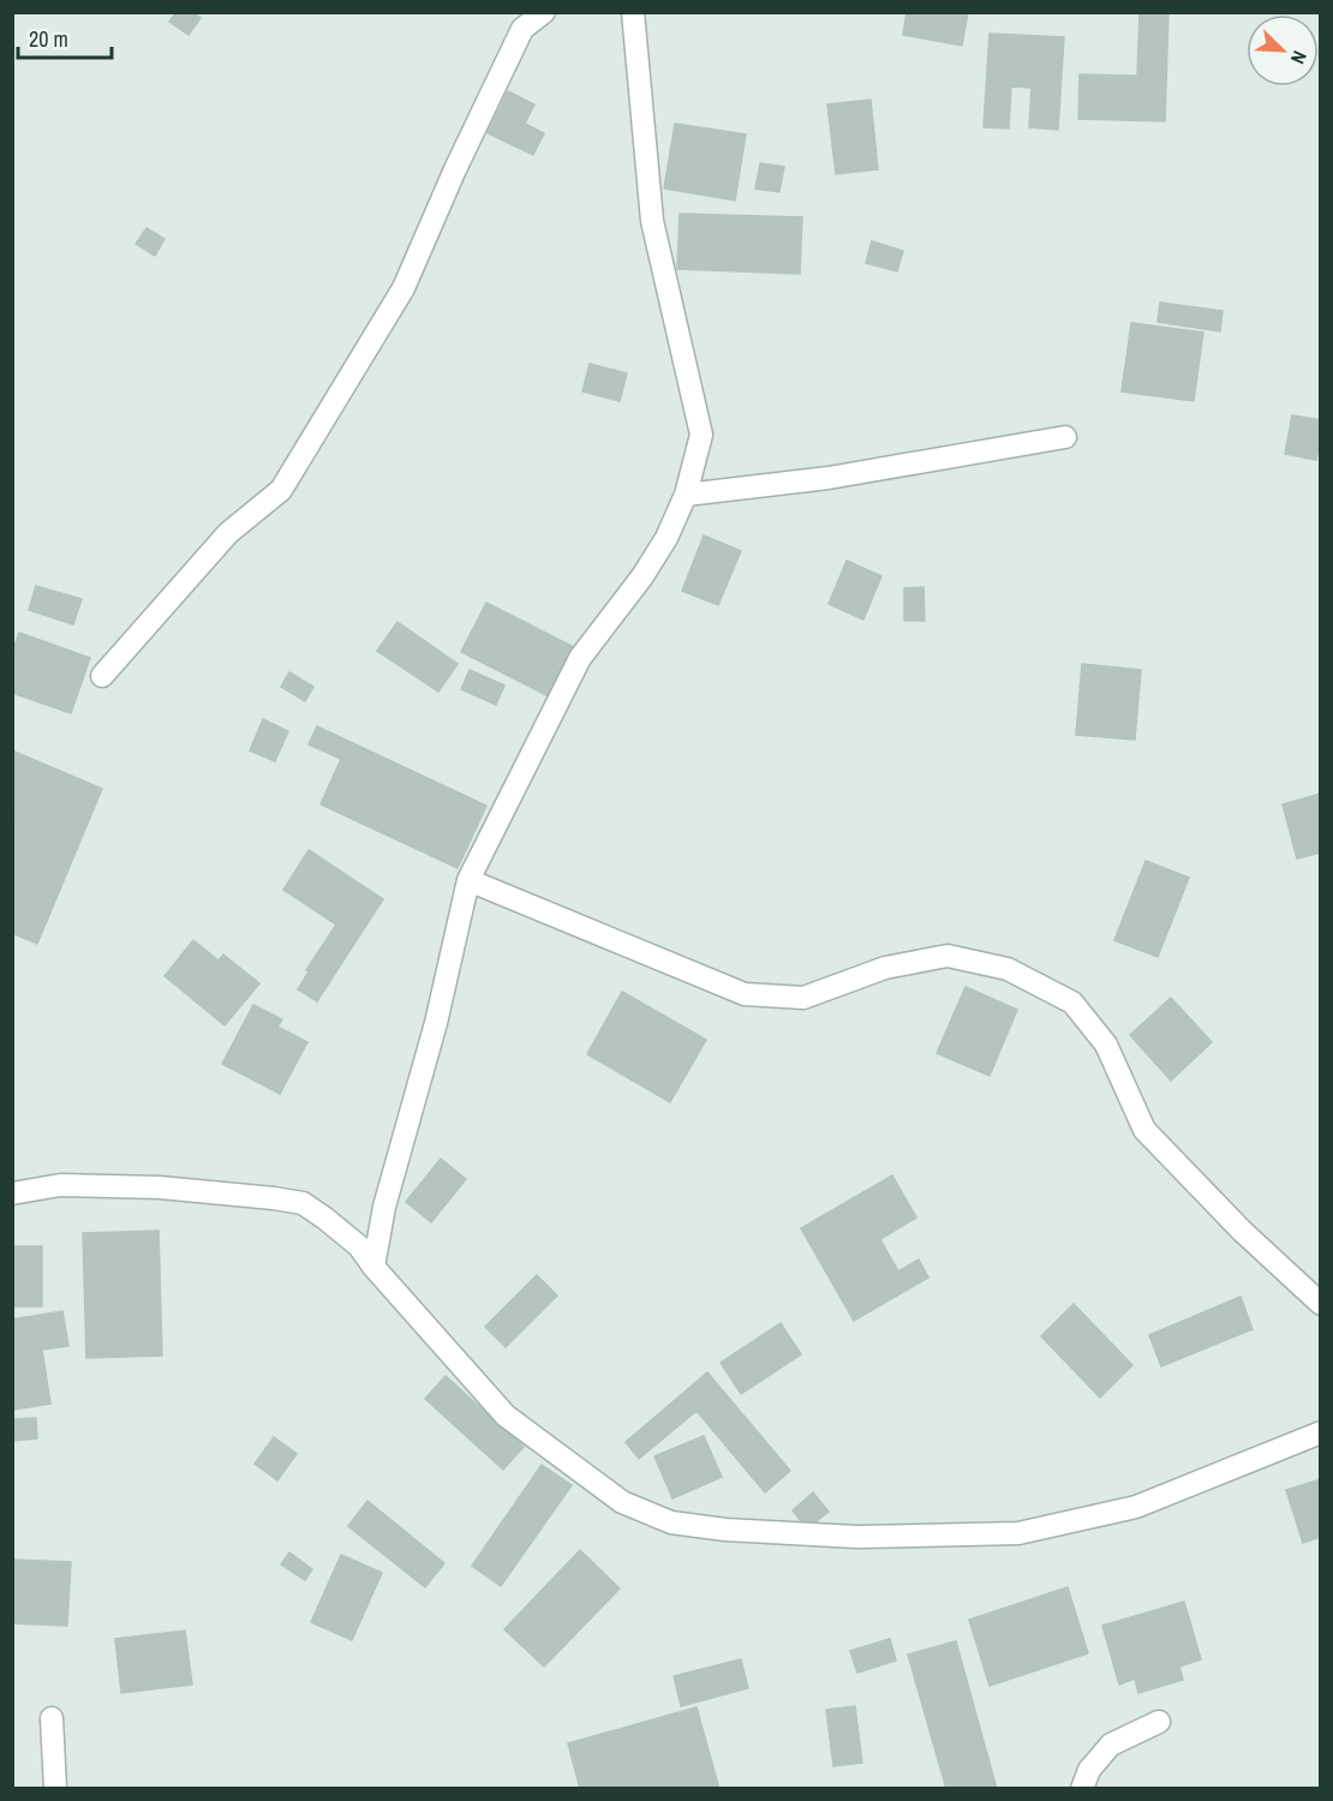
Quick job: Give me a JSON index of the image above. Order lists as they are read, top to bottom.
{
  "scale_bar": "20 m",
  "north": "bottom right"
}
